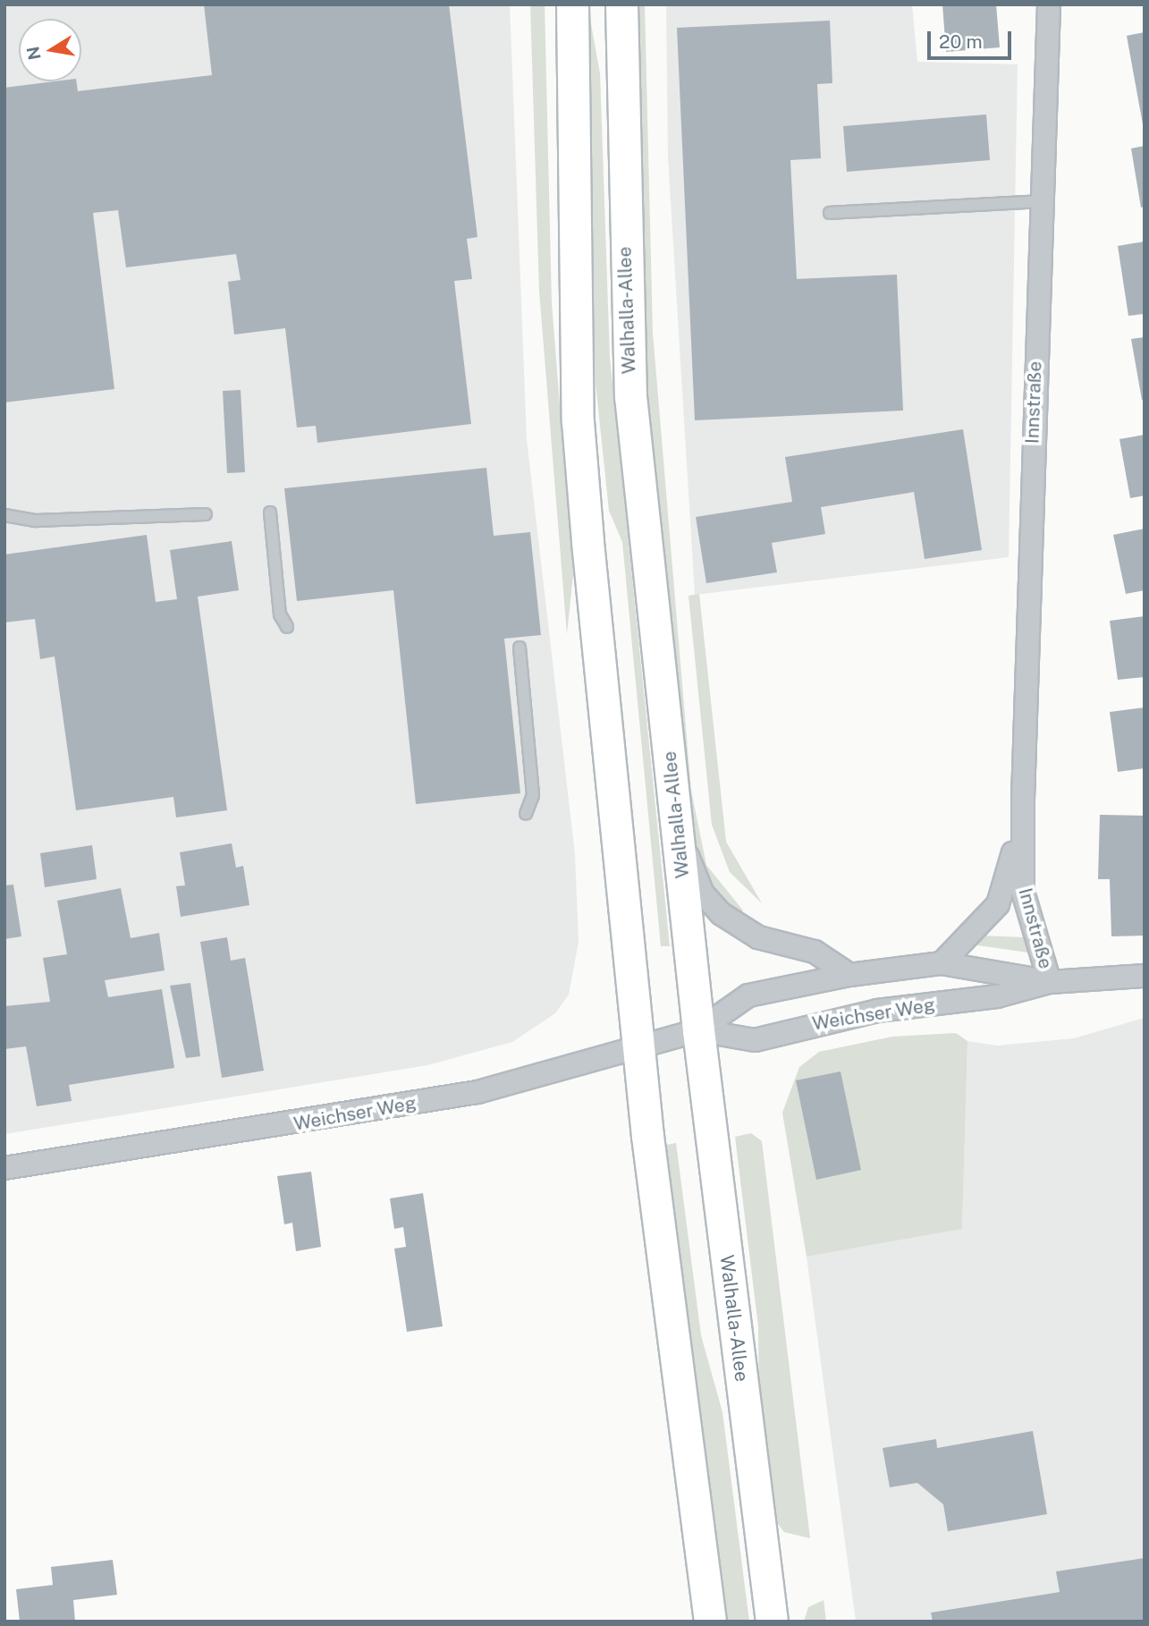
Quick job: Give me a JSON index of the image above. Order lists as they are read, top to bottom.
{
  "streets": {
    "main road": ["Walhalla-Allee"],
    "street": ["Innstraße", "Weichser Weg"]
  },
  "crossings": [
    ["Walhalla-Allee", "Weichser Weg"],
    ["Innstraße", "Weichser Weg"]
  ],
  "scale_bar": "20 m",
  "north": "left"
}
